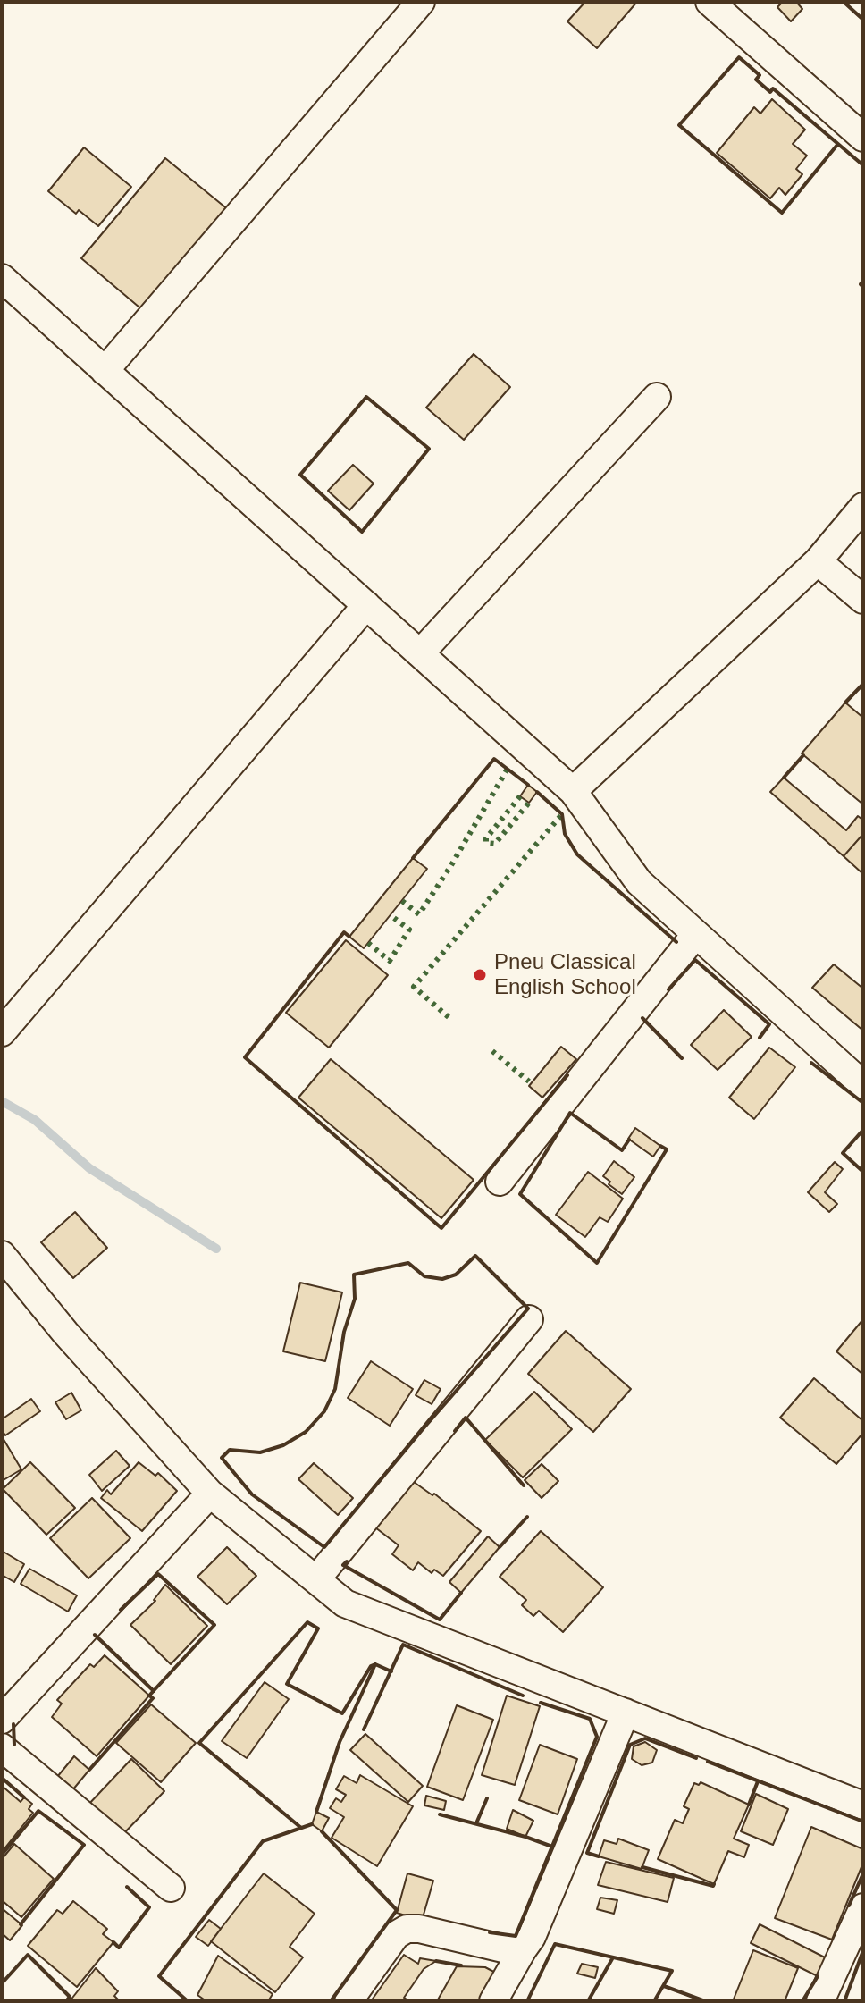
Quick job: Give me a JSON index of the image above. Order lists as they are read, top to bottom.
{
  "places": ["Pneu Classical English School"]
}
